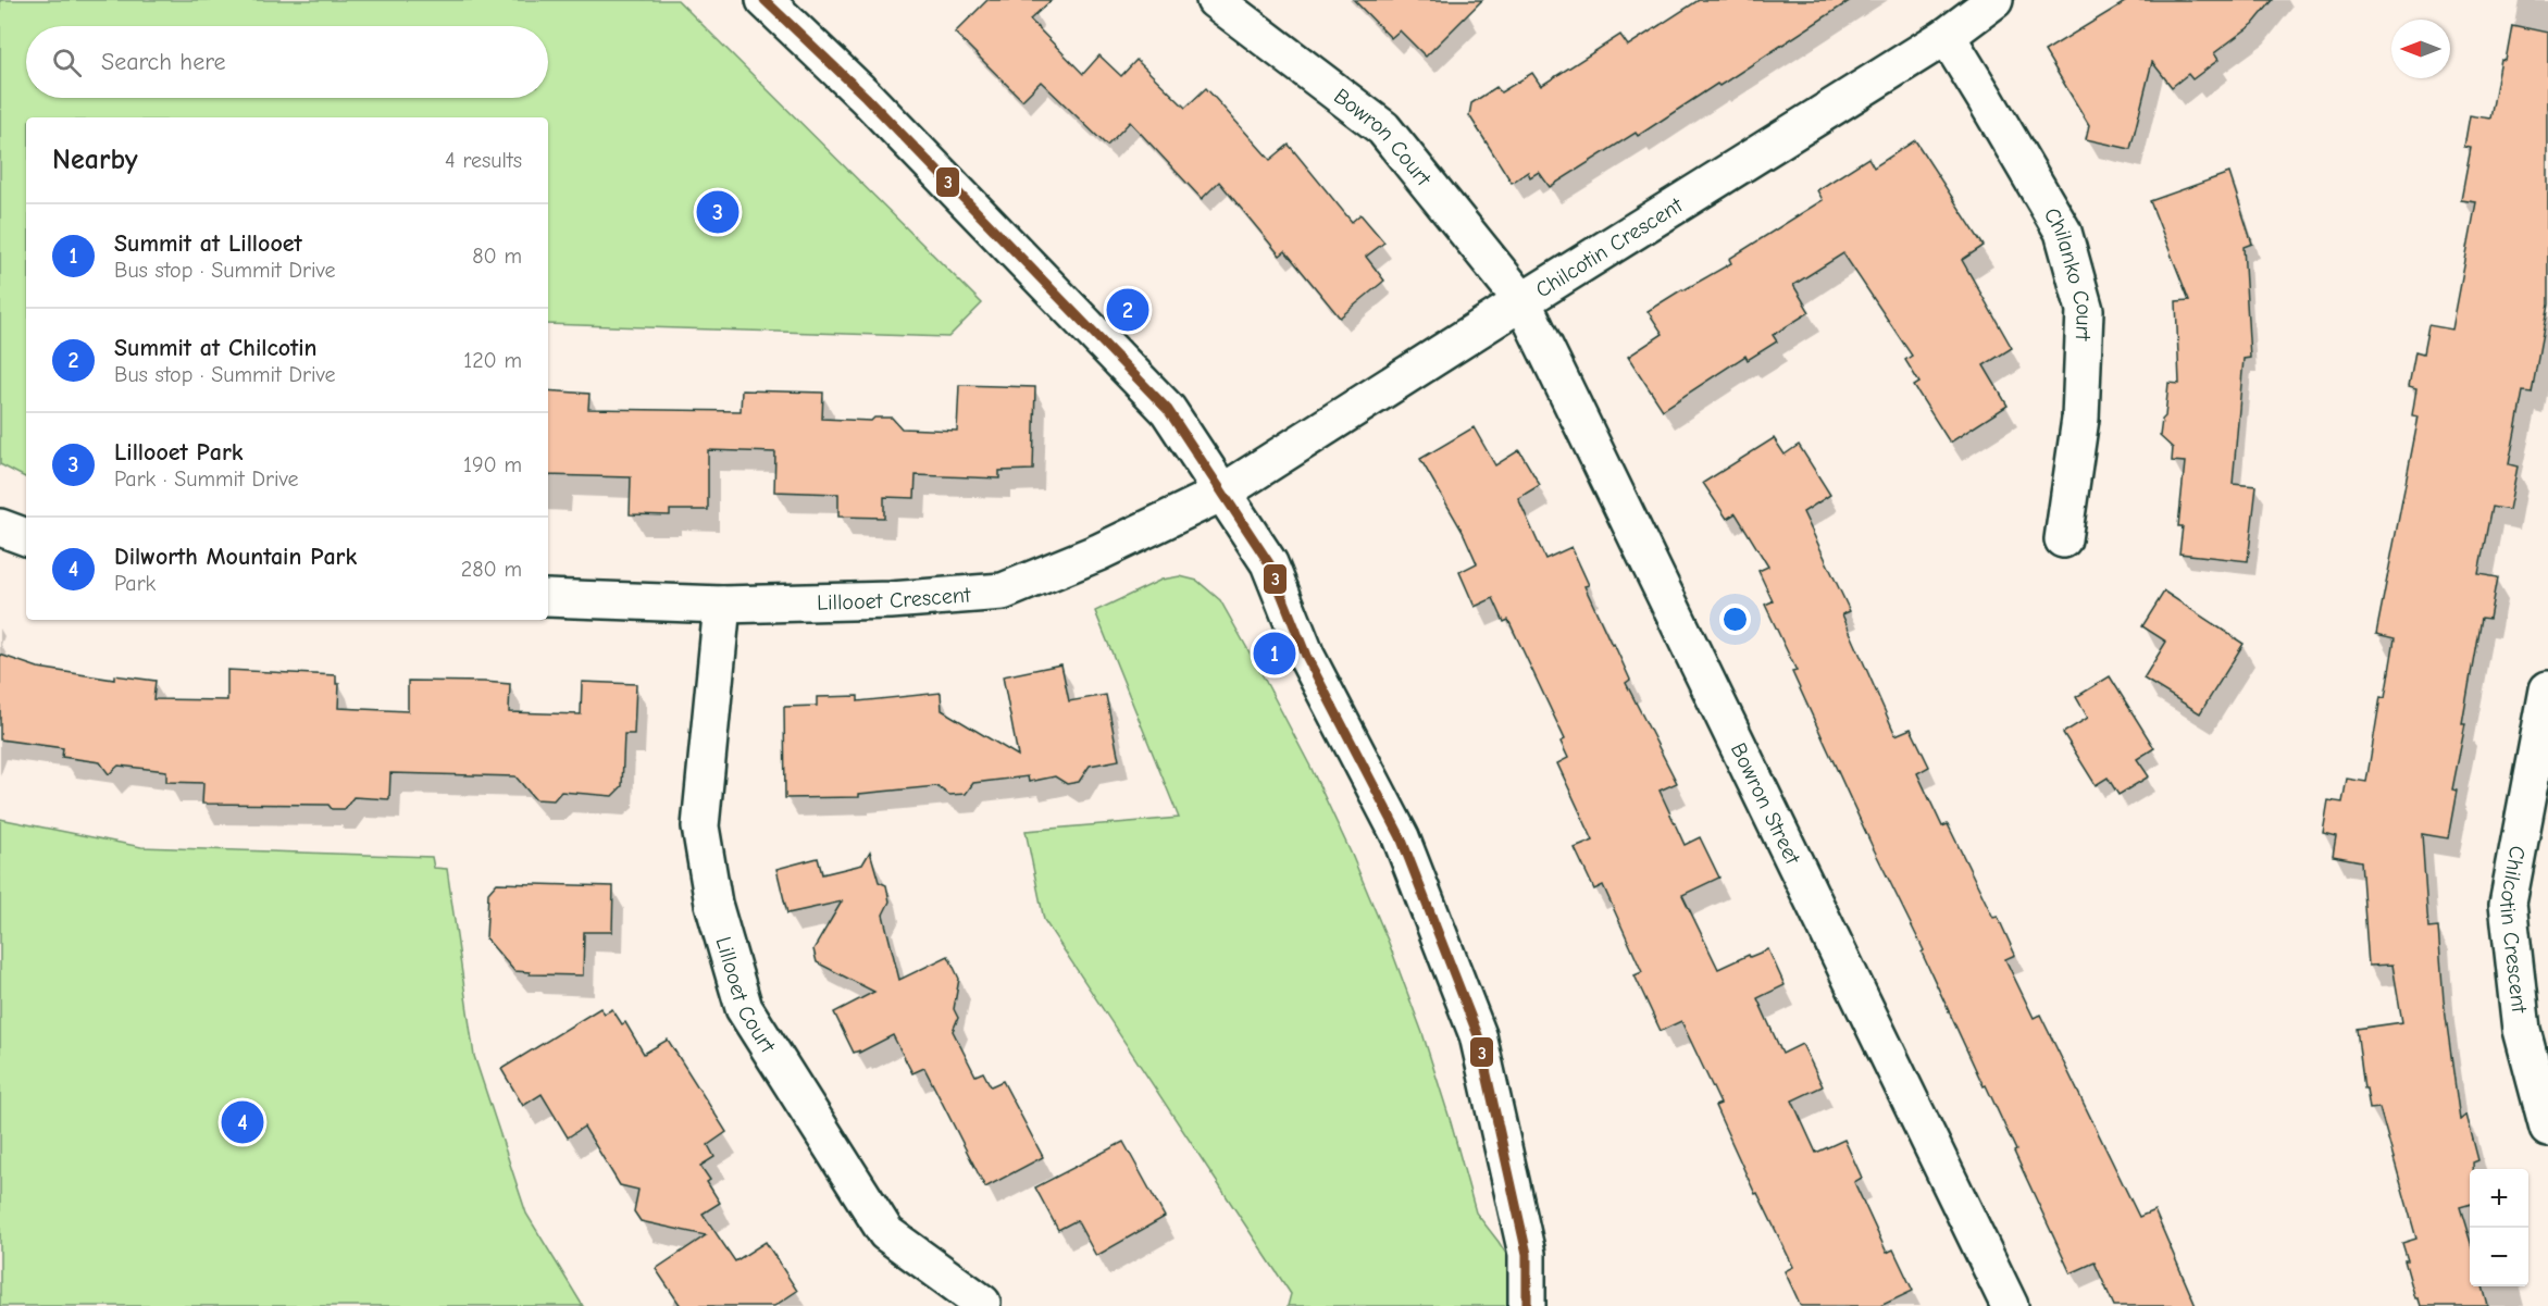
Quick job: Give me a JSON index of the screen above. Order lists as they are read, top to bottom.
{
  "streets": {
    "street": [
      "Bowron Court",
      "Chilcotin Crescent",
      "Chilanko Court",
      "Lillooet Crescent",
      "Bowron Street",
      "Lillooet Court"
    ]
  },
  "crossings": [
    ["Bowron Court", "Chilcotin Crescent"],
    ["Bowron Court", "Bowron Street"],
    ["Chilcotin Crescent", "Chilanko Court"],
    ["Chilcotin Crescent", "Lillooet Crescent"],
    ["Chilcotin Crescent", "Bowron Street"],
    ["Lillooet Crescent", "Lillooet Court"]
  ],
  "lines": ["transit line 3"],
  "north": "left",
  "page": {
    "search": "Search here",
    "heading": ["Nearby", "4 results"],
    "pins": [
      "3",
      "2",
      "1",
      "4"
    ],
    "list": [
      {
        "mark": "1",
        "name": "Summit at Lillooet",
        "note": "Bus stop · Summit Drive",
        "value": "80 m"
      },
      {
        "mark": "2",
        "name": "Summit at Chilcotin",
        "note": "Bus stop · Summit Drive",
        "value": "120 m"
      },
      {
        "mark": "3",
        "name": "Lillooet Park",
        "note": "Park · Summit Drive",
        "value": "190 m"
      },
      {
        "mark": "4",
        "name": "Dilworth Mountain Park",
        "note": "Park",
        "value": "280 m"
      }
    ],
    "map_buttons": ["+", "−"]
  }
}
